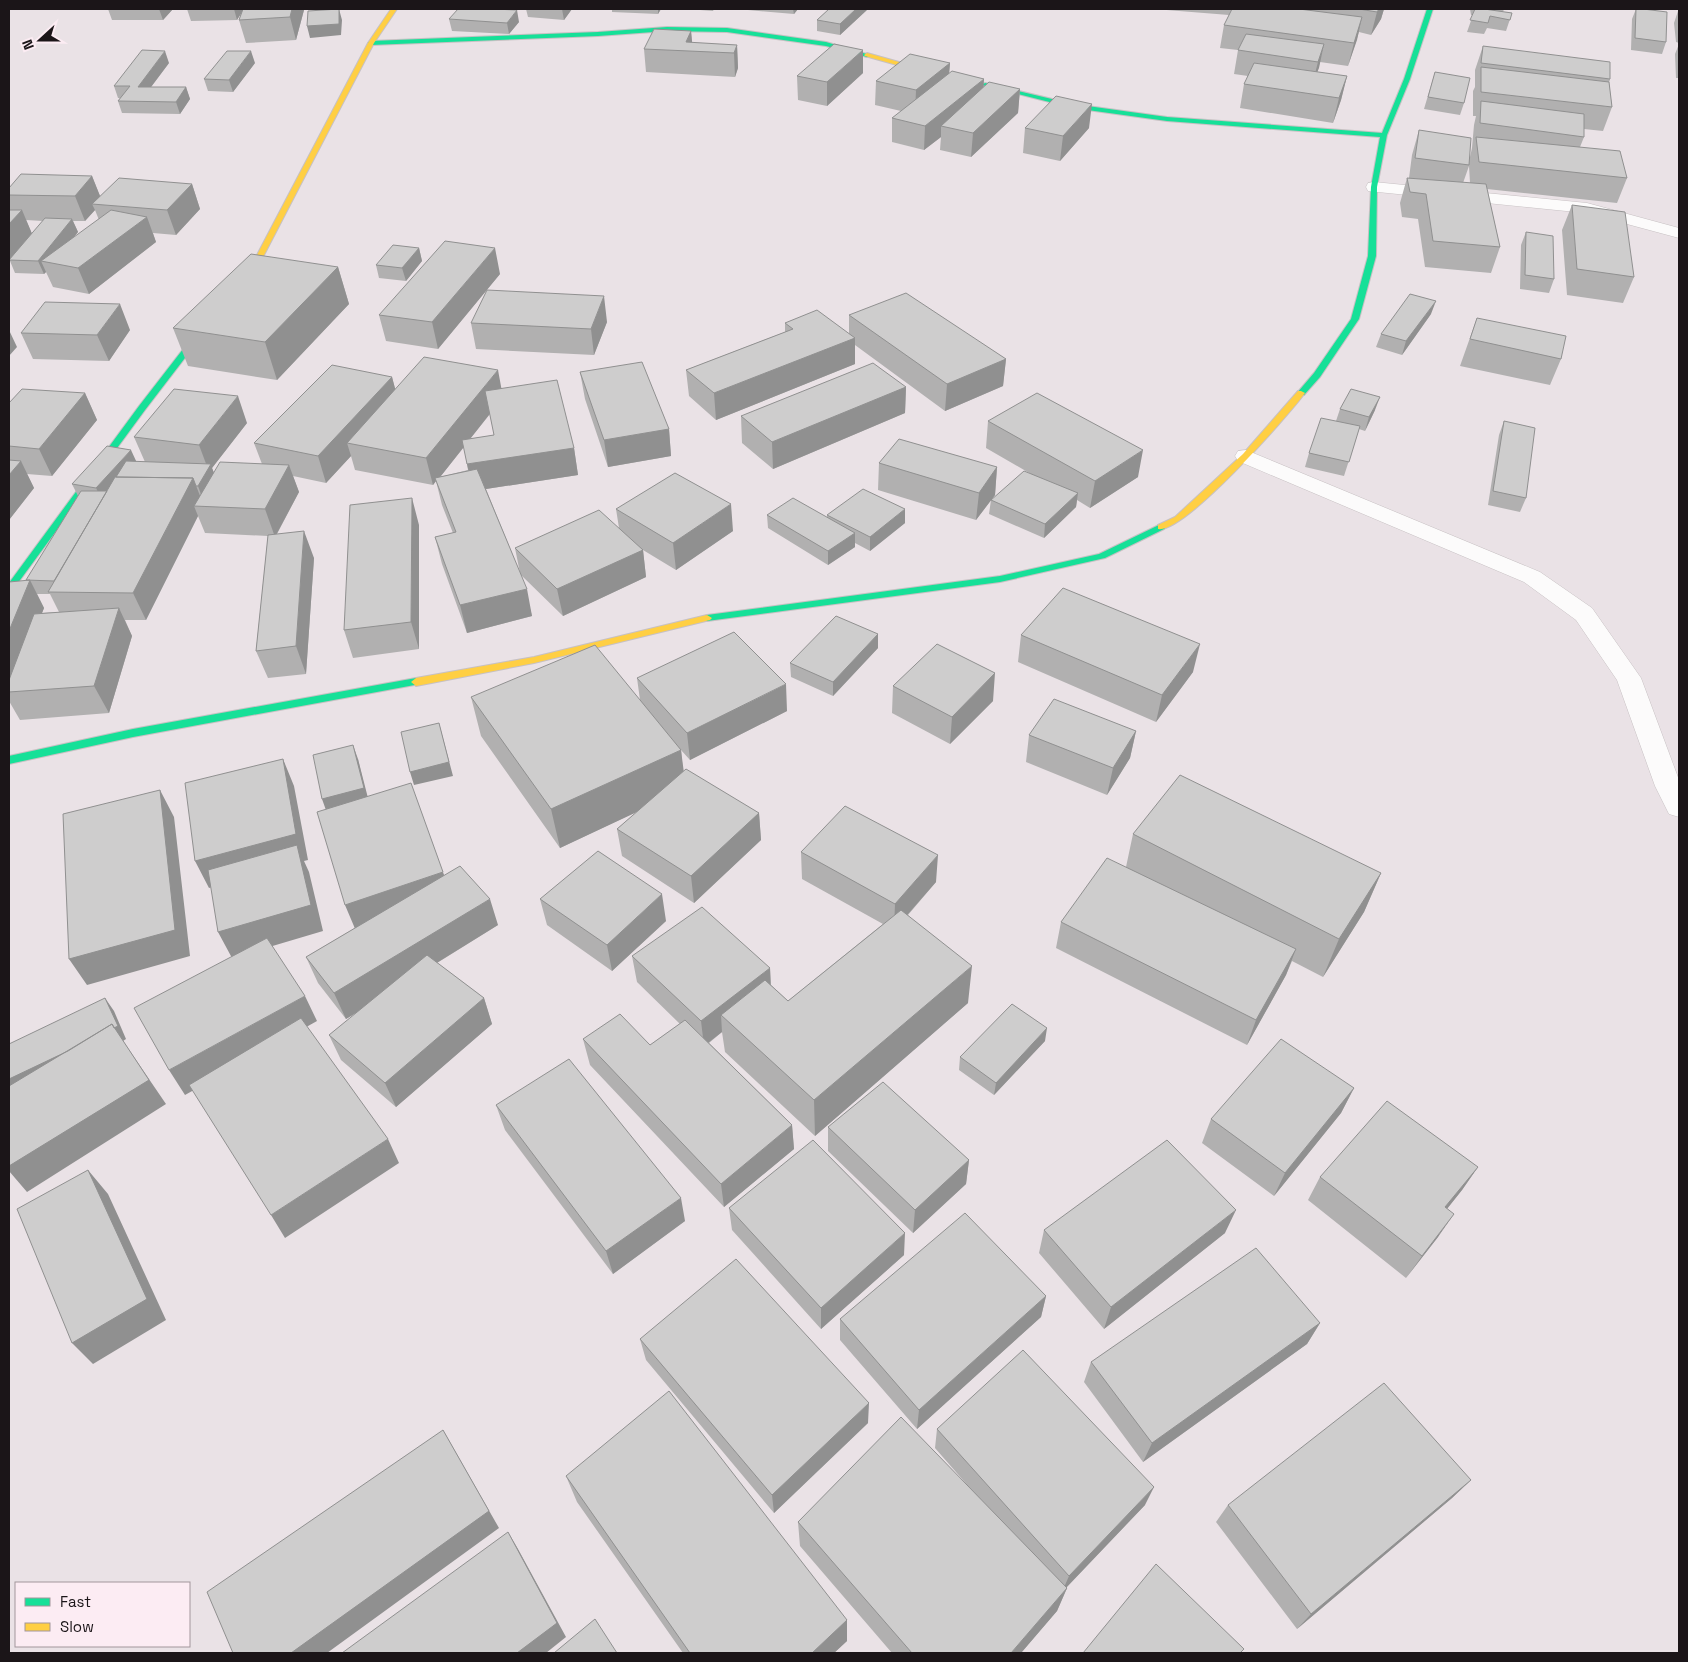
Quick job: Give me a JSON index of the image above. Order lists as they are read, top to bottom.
{
  "legend": ["Fast", "Slow"],
  "north": "left"
}
